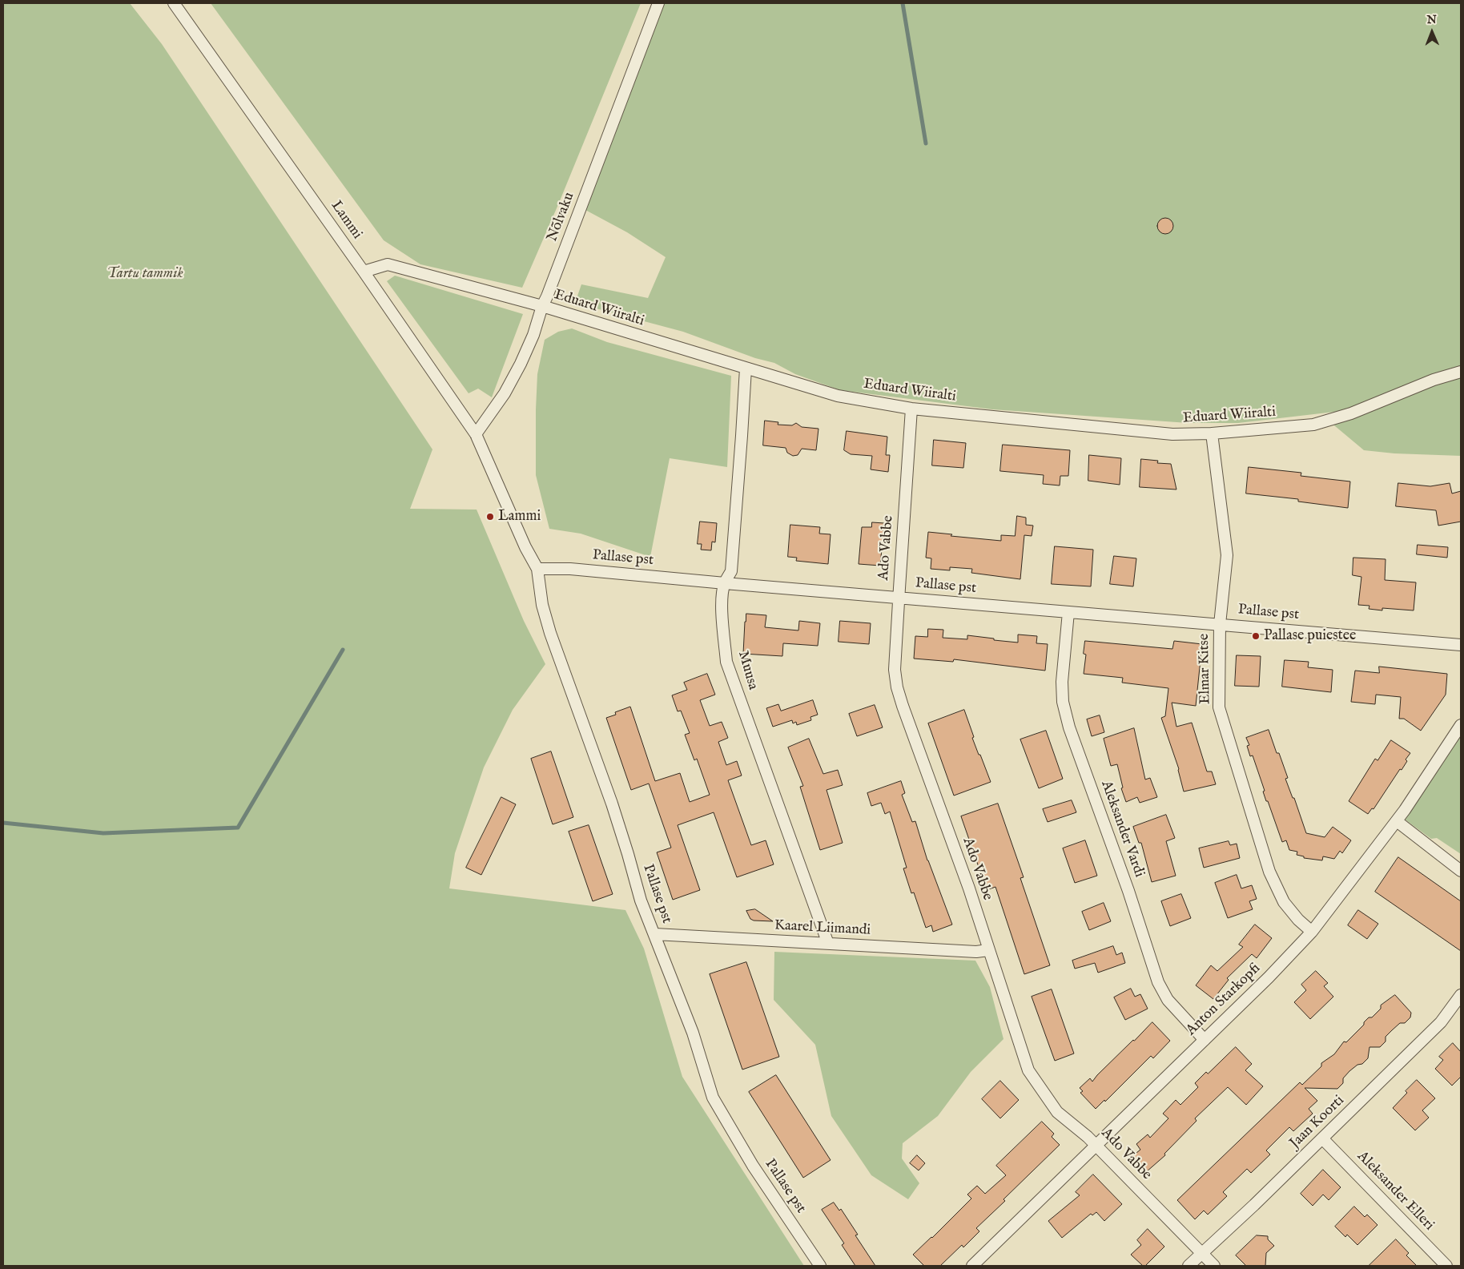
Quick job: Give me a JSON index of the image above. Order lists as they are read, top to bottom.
{
  "streets": {
    "street": [
      "Nõlvaku",
      "Lammi",
      "Eduard Wiiralti",
      "Ado Vabbe",
      "Pallase pst",
      "Elmar Kitse",
      "Muusa",
      "Aleksander Vardi",
      "Kaarel Liimandi",
      "Anton Starkopfi",
      "Jaan Koorti",
      "Aleksander Elleri"
    ]
  },
  "crossings": [
    ["Nõlvaku", "Lammi"],
    ["Nõlvaku", "Eduard Wiiralti"],
    ["Lammi", "Eduard Wiiralti"],
    ["Lammi", "Pallase pst"],
    ["Eduard Wiiralti", "Ado Vabbe"],
    ["Eduard Wiiralti", "Elmar Kitse"],
    ["Eduard Wiiralti", "Muusa"],
    ["Ado Vabbe", "Pallase pst"],
    ["Ado Vabbe", "Kaarel Liimandi"],
    ["Ado Vabbe", "Anton Starkopfi"],
    ["Ado Vabbe", "Jaan Koorti"],
    ["Pallase pst", "Elmar Kitse"],
    ["Pallase pst", "Muusa"],
    ["Pallase pst", "Aleksander Vardi"],
    ["Pallase pst", "Kaarel Liimandi"],
    ["Elmar Kitse", "Anton Starkopfi"],
    ["Muusa", "Kaarel Liimandi"],
    ["Aleksander Vardi", "Anton Starkopfi"],
    ["Jaan Koorti", "Aleksander Elleri"]
  ],
  "parks": ["Tartu tammik"],
  "places": ["Lammi", "Pallase puiestee"],
  "north": "top"
}
